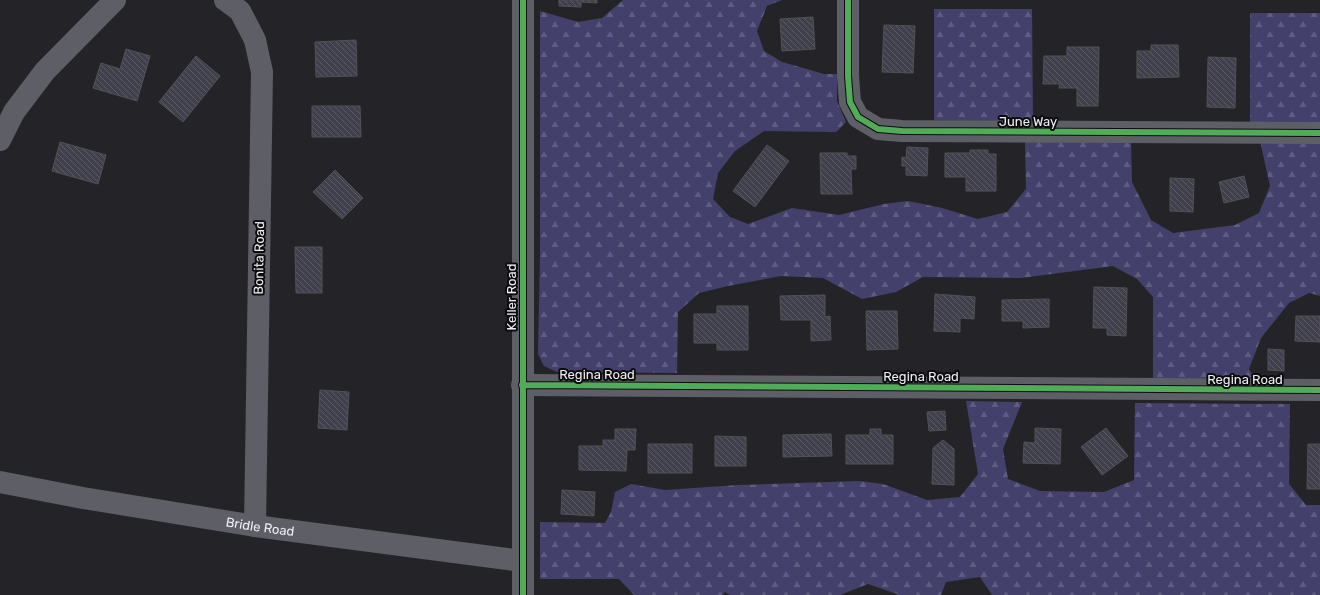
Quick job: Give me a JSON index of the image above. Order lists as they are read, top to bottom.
{
  "streets": {
    "street": [
      "June Way",
      "Bonita Road",
      "Keller Road",
      "Regina Road",
      "Bridle Road"
    ]
  },
  "crossings": [
    ["Bonita Road", "Bridle Road"],
    ["Keller Road", "Regina Road"],
    ["Keller Road", "Bridle Road"]
  ]
}
